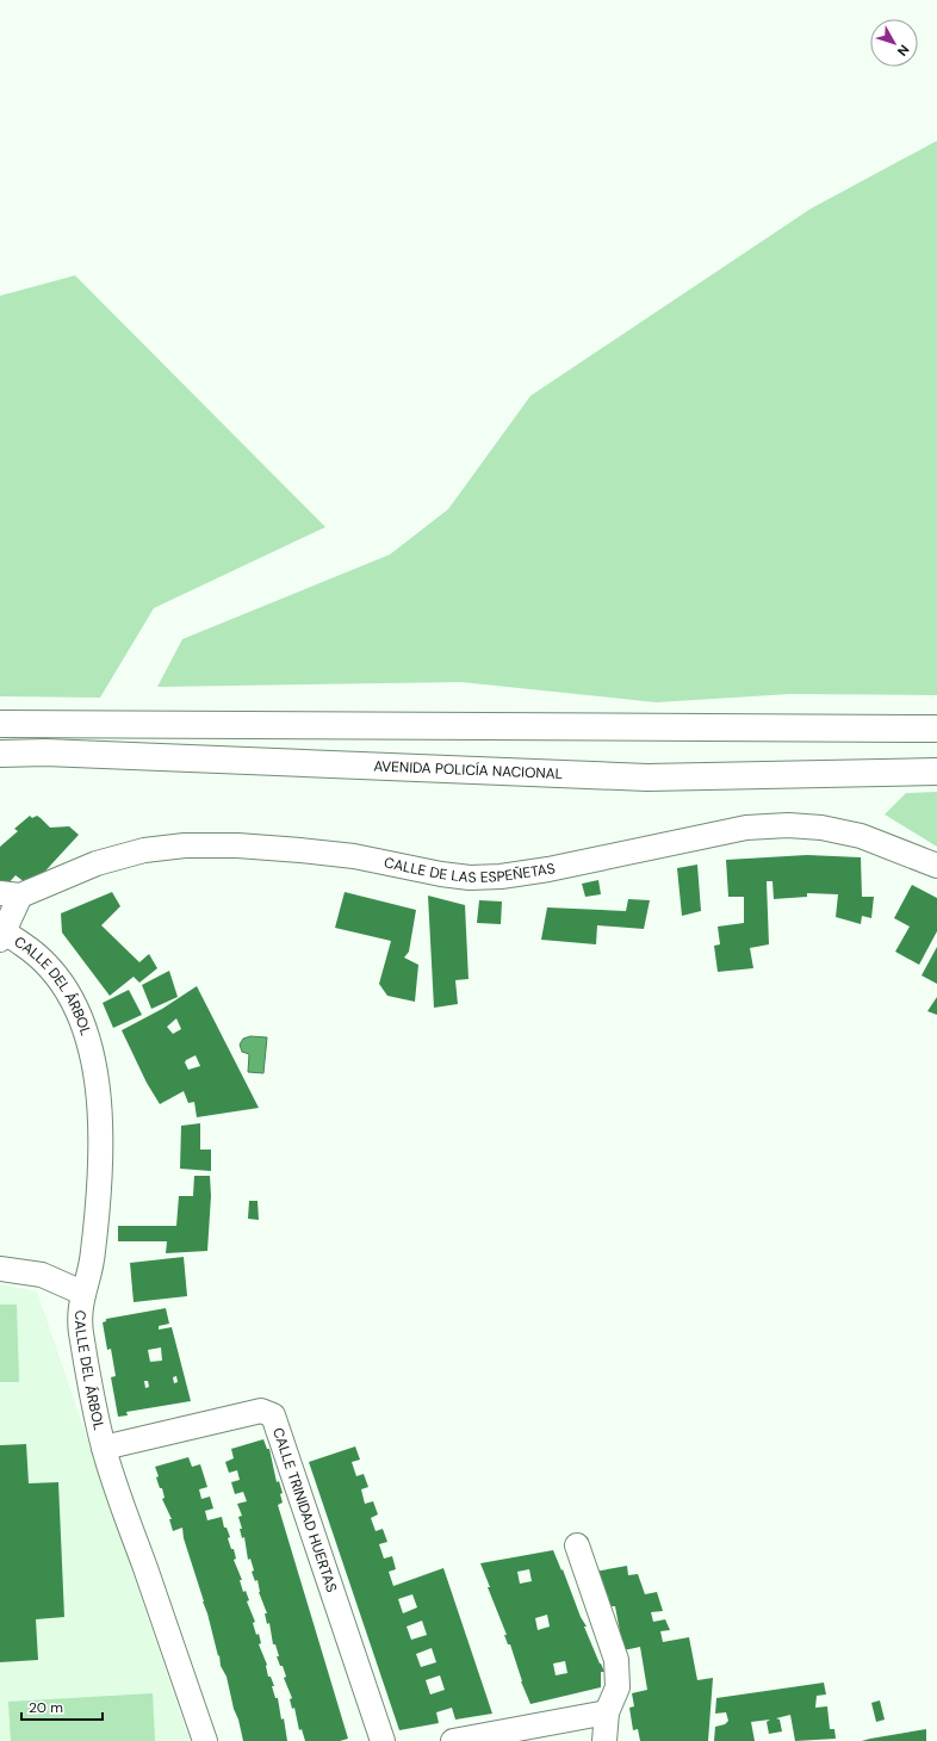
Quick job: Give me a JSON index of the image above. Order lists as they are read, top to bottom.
{
  "streets": {
    "street": [
      "AVENIDA POLICÍA NACIONAL",
      "CALLE DE LAS ESPEÑETAS",
      "CALLE DEL ÁRBOL",
      "CALLE TRINIDAD HUERTAS"
    ]
  },
  "crossings": [
    ["CALLE DEL ÁRBOL", "CALLE TRINIDAD HUERTAS"]
  ],
  "scale_bar": "20 m",
  "north": "bottom right"
}
